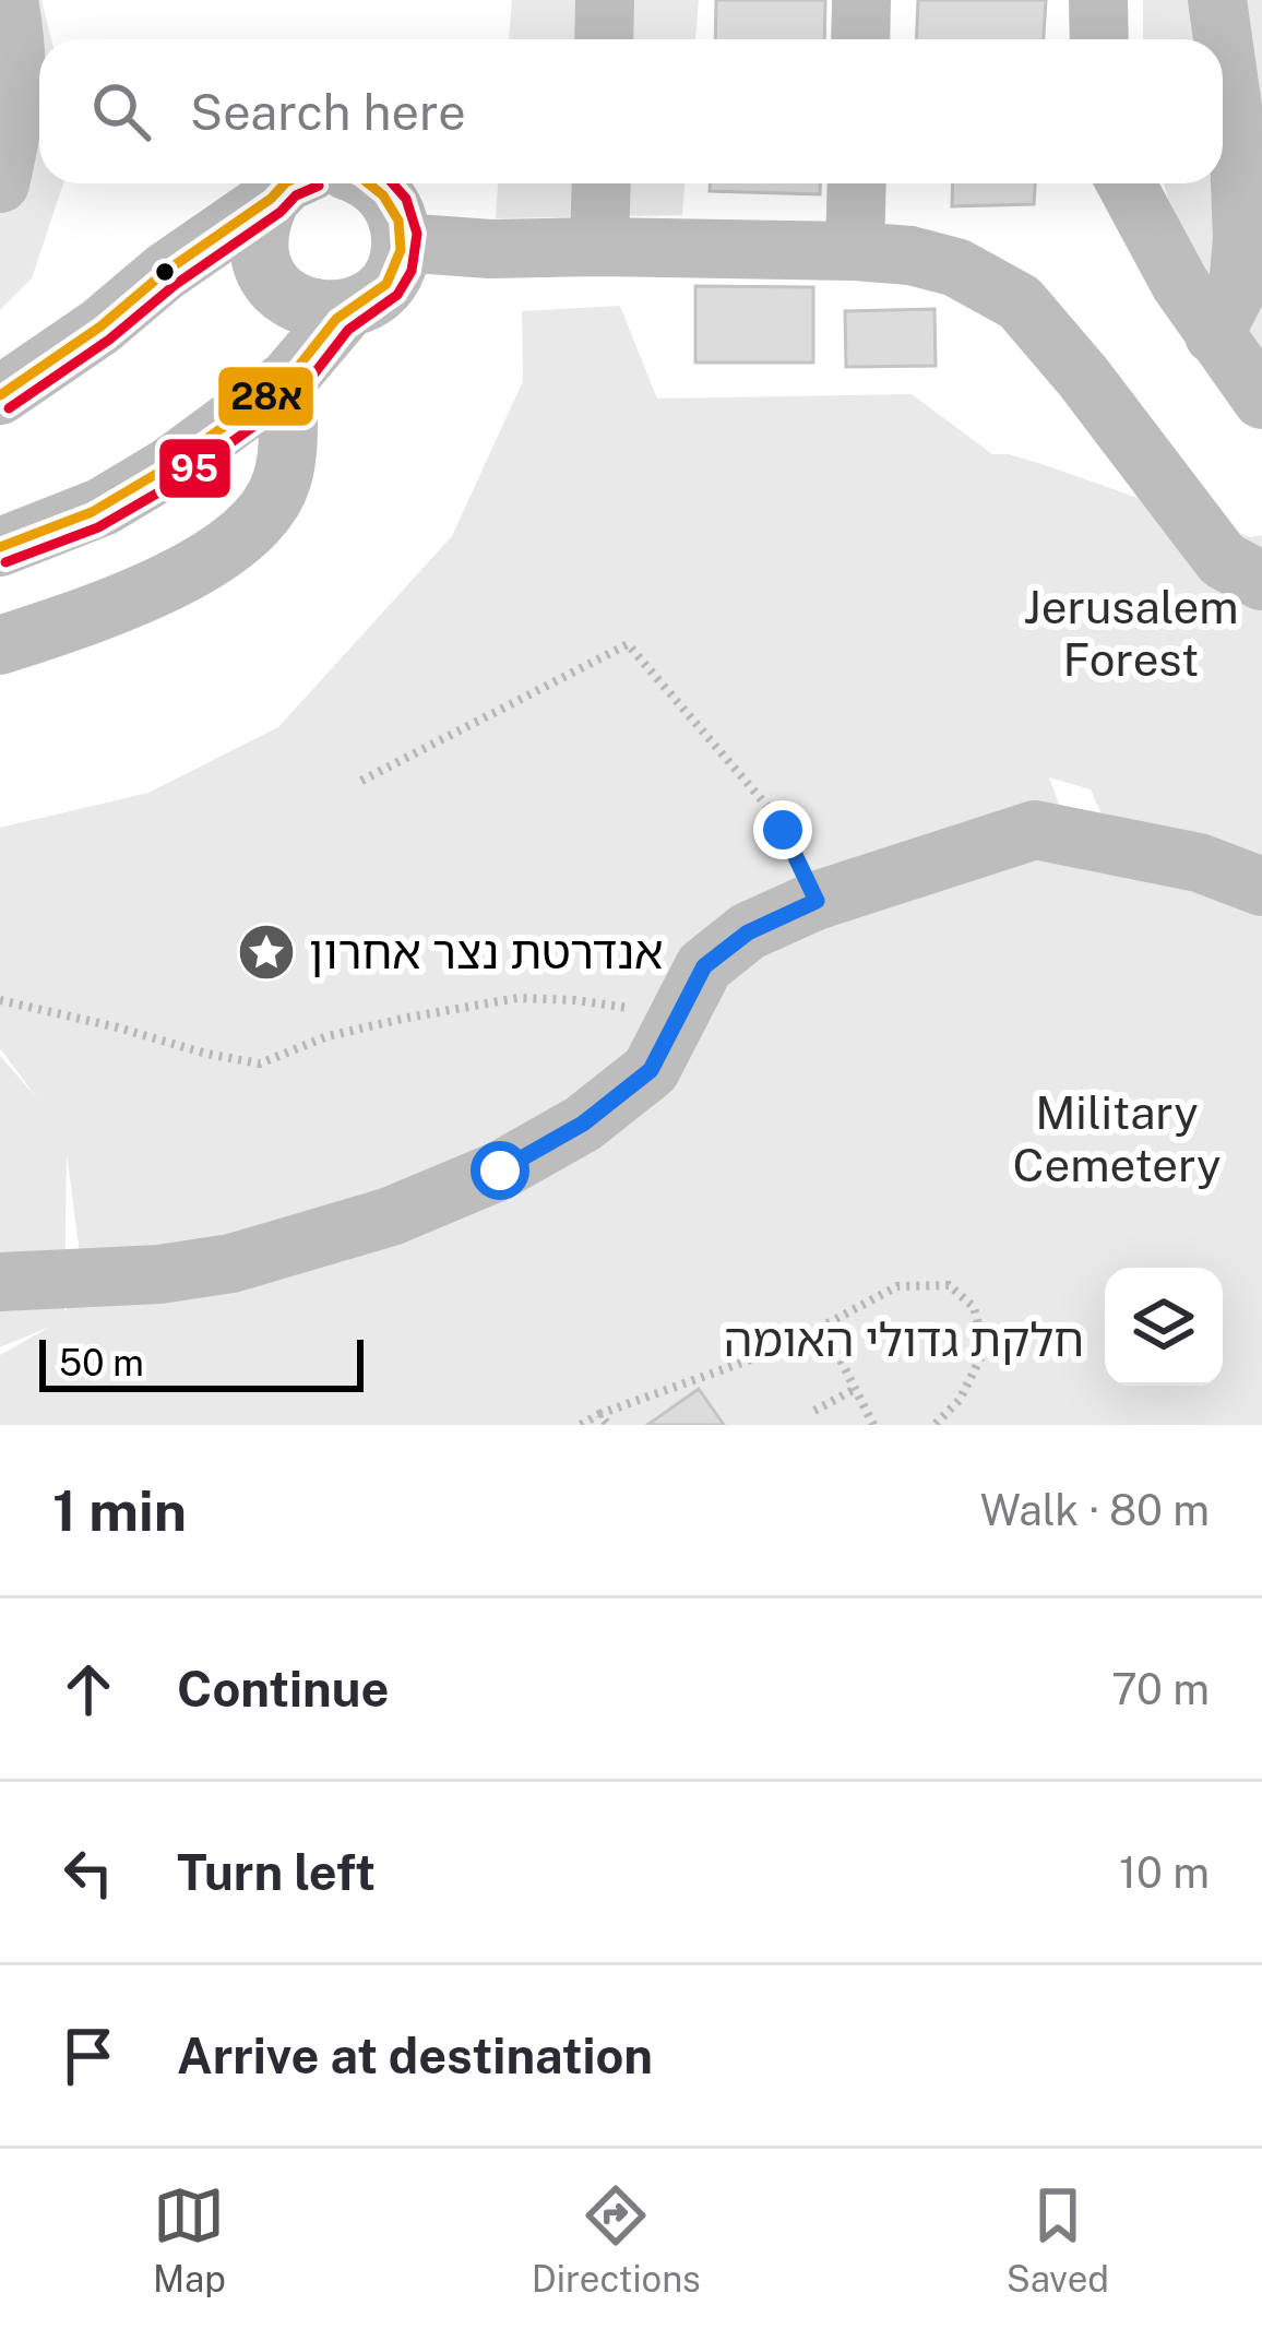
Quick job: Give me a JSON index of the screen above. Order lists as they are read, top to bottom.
{
  "parks": ["Jerusalem Forest", "Military Cemetery", "חלקת גדולי האומה"],
  "places": {
    "place": ["אנדרטת נצר אחרון"]
  },
  "lines": ["transit line 28א", "transit line 95"],
  "scale_bar": "50 m",
  "page": {
    "search": "Search here",
    "scale": "50 m",
    "heading": ["1 min", "Walk · 80 m"],
    "list": [
      ["Continue", "70 m"],
      ["Turn left", "10 m"],
      "Arrive at destination"
    ],
    "nav": ["Map", "Directions", "Saved"]
  }
}
